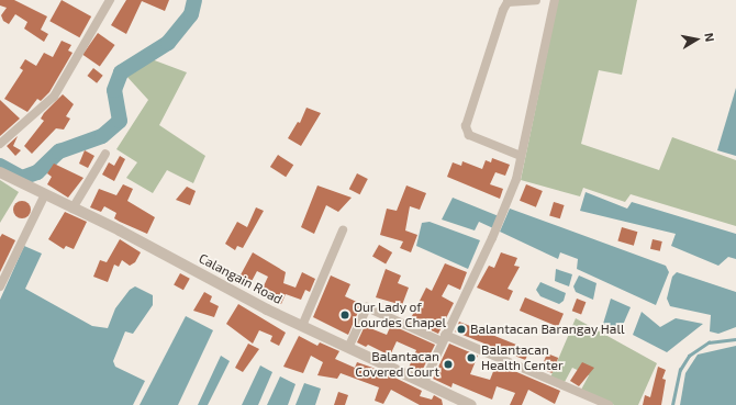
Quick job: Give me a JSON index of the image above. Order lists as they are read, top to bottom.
{
  "streets": {
    "street": ["Calangain Road"]
  },
  "places": [
    "Our Lady of Lourdes Chapel",
    "Balantacan Barangay Hall",
    "Balantacan Health Center",
    "Balantacan Covered Court"
  ],
  "north": "right"
}
